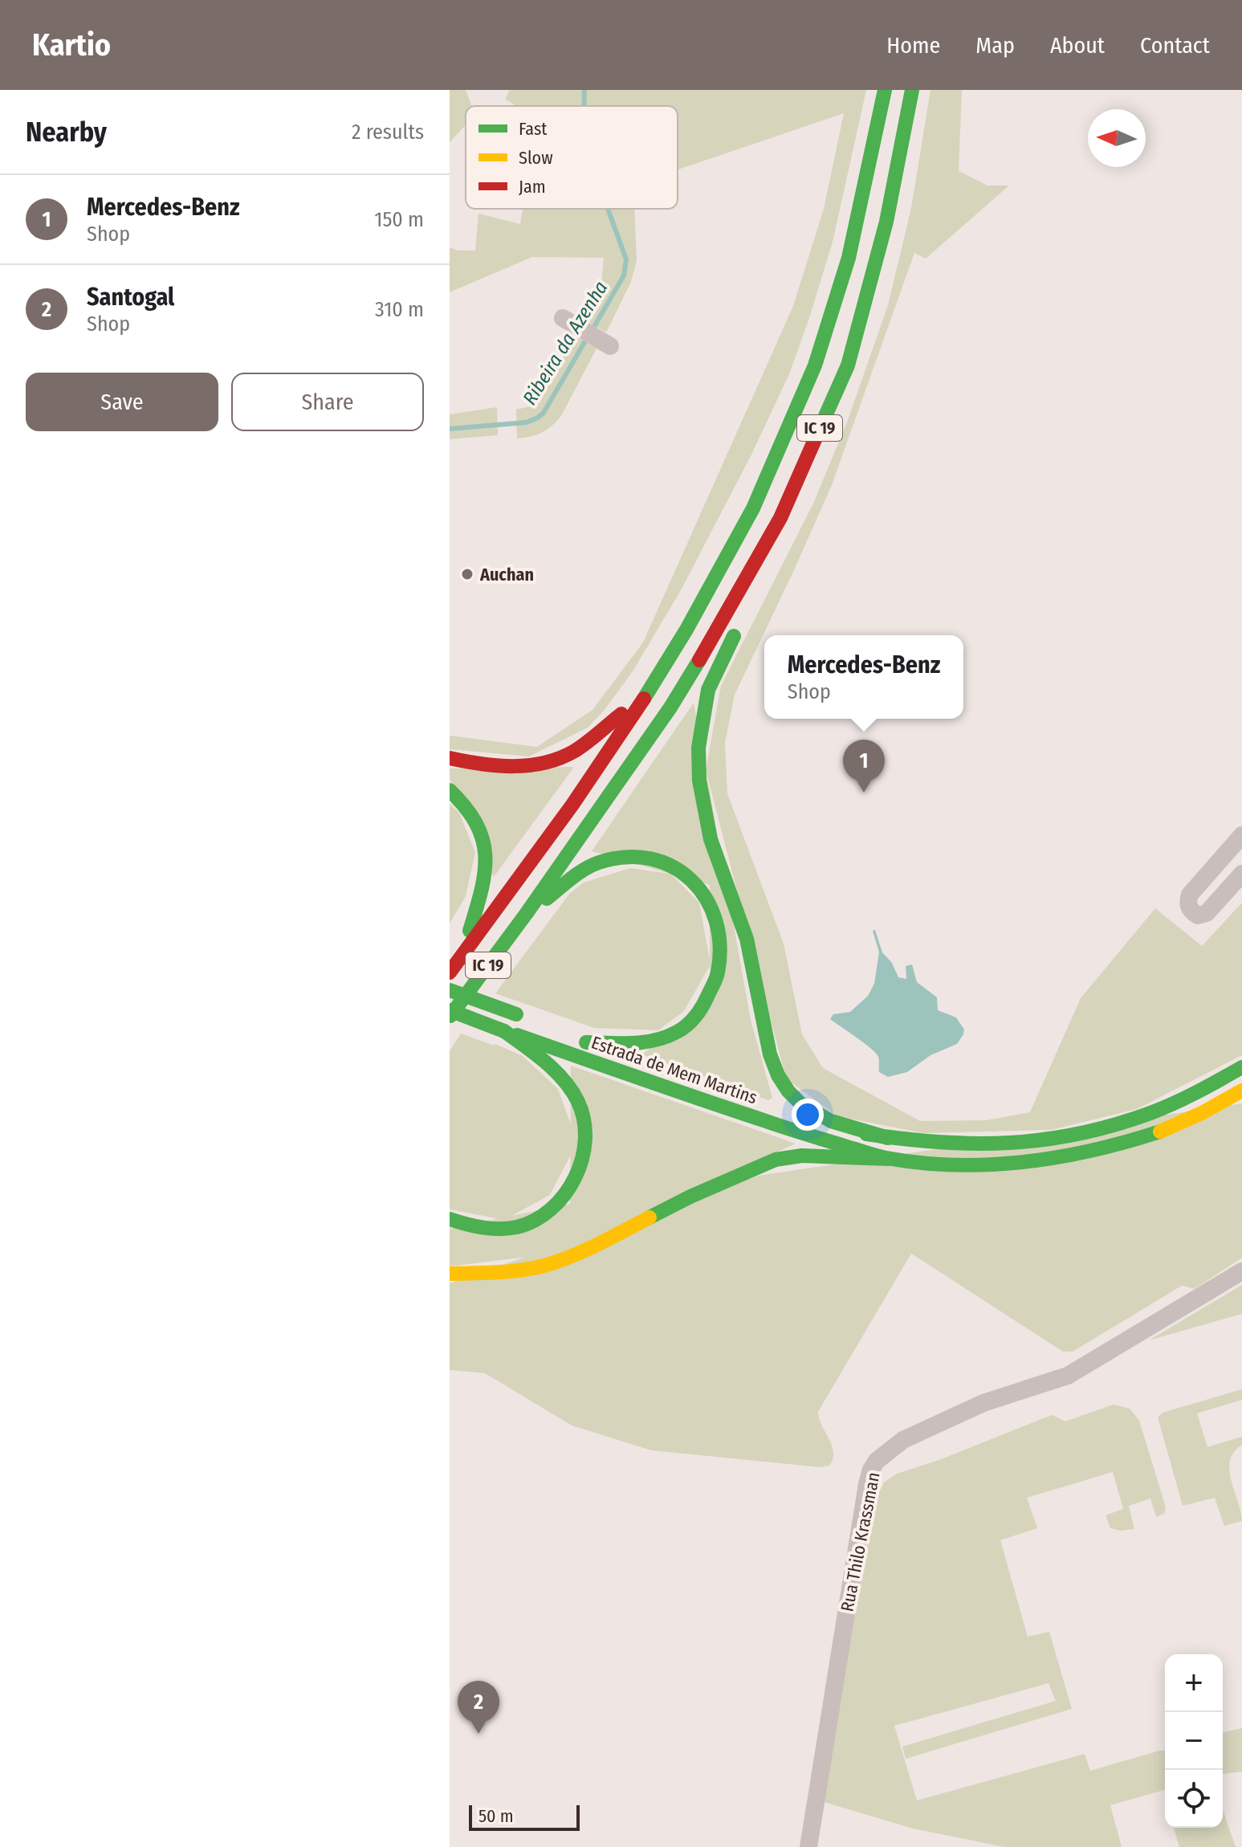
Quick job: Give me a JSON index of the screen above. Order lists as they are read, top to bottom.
{
  "streets": {
    "main road": ["IC 19", "Estrada de Mem Martins"],
    "street": ["Rua Thilo Krassman"]
  },
  "crossings": [
    ["IC 19", "Estrada de Mem Martins"]
  ],
  "water": ["Ribeira da Azenha"],
  "places": ["Auchan"],
  "legend": ["Fast", "Slow", "Jam"],
  "scale_bar": "50 m",
  "north": "left",
  "page": {
    "header": "Kartio",
    "nav": [
      "Home",
      "Map",
      "About",
      "Contact"
    ],
    "heading": ["Nearby", "2 results"],
    "list": [
      {
        "mark": "1",
        "name": "Mercedes-Benz",
        "note": "Shop",
        "value": "150 m"
      },
      {
        "mark": "2",
        "name": "Santogal",
        "note": "Shop",
        "value": "310 m"
      }
    ],
    "buttons": ["Save", "Share"],
    "popup": ["Mercedes-Benz", "Shop"],
    "pins": ["1", "2"],
    "map_buttons": ["+", "−"],
    "scale": "50 m"
  }
}
